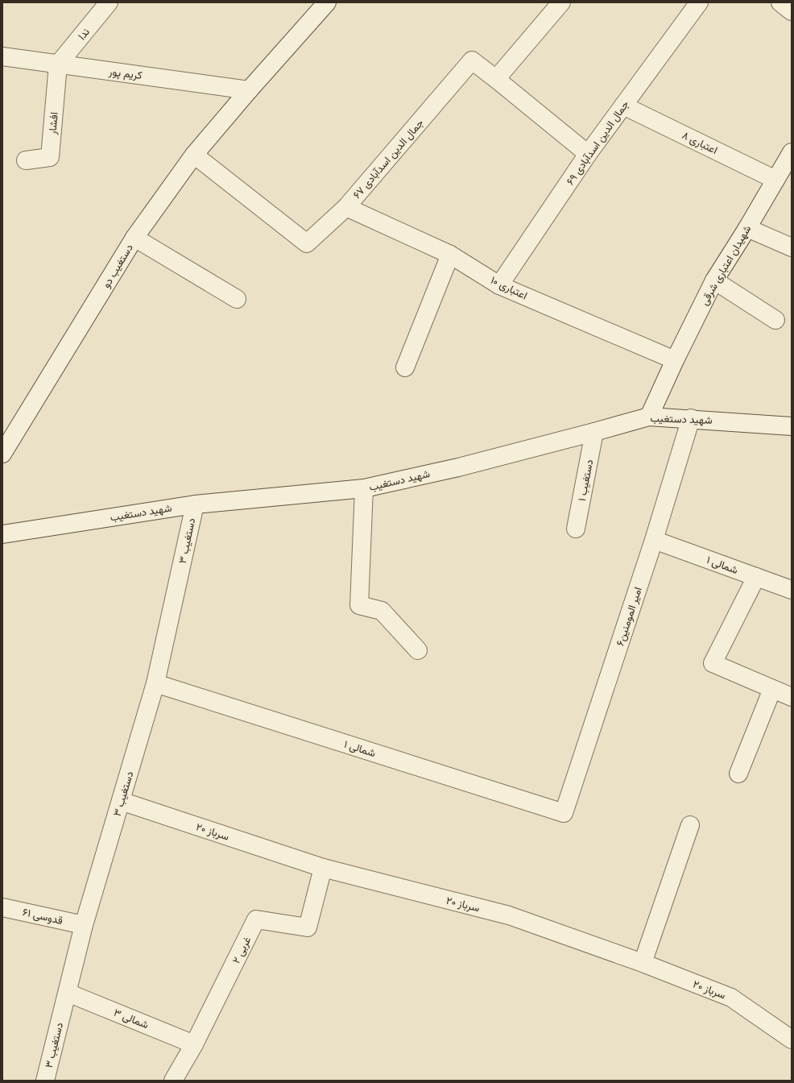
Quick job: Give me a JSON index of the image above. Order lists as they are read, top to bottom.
{
  "streets": {
    "street": [
      "ندا",
      "کریم پور",
      "افشار",
      "جمال الدین اسدآبادی ۶۹",
      "اعتباری ۸",
      "جمال الدین اسدآبادی ۶۷",
      "شهیدان اعتباری شرقی",
      "دستغیب دو",
      "اعتباری ۱۰",
      "شهید دستغیب",
      "دستغیب ۱",
      "دستغیب ۳",
      "شمالی ۱",
      "امیر المومنین۶",
      "سرباز ۲۰",
      "قدوسی ۶۱",
      "غربی ۲",
      "شمالی ۳"
    ]
  },
  "crossings": [
    ["ندا", "کریم پور"],
    ["ندا", "افشار"],
    ["کریم پور", "افشار"],
    ["کریم پور", "دستغیب دو"],
    ["جمال الدین اسدآبادی ۶۹", "اعتباری ۸"],
    ["جمال الدین اسدآبادی ۶۹", "اعتباری ۱۰"],
    ["اعتباری ۸", "شهیدان اعتباری شرقی"],
    ["جمال الدین اسدآبادی ۶۷", "دستغیب دو"],
    ["جمال الدین اسدآبادی ۶۷", "اعتباری ۱۰"],
    ["شهیدان اعتباری شرقی", "اعتباری ۱۰"],
    ["شهیدان اعتباری شرقی", "شهید دستغیب"],
    ["شهید دستغیب", "دستغیب ۱"],
    ["شهید دستغیب", "دستغیب ۳"],
    ["شهید دستغیب", "امیر المومنین۶"],
    ["دستغیب ۳", "شمالی ۱"],
    ["دستغیب ۳", "سرباز ۲۰"],
    ["دستغیب ۳", "قدوسی ۶۱"],
    ["دستغیب ۳", "شمالی ۳"],
    ["شمالی ۱", "امیر المومنین۶"],
    ["سرباز ۲۰", "غربی ۲"],
    ["غربی ۲", "شمالی ۳"]
  ]
}
